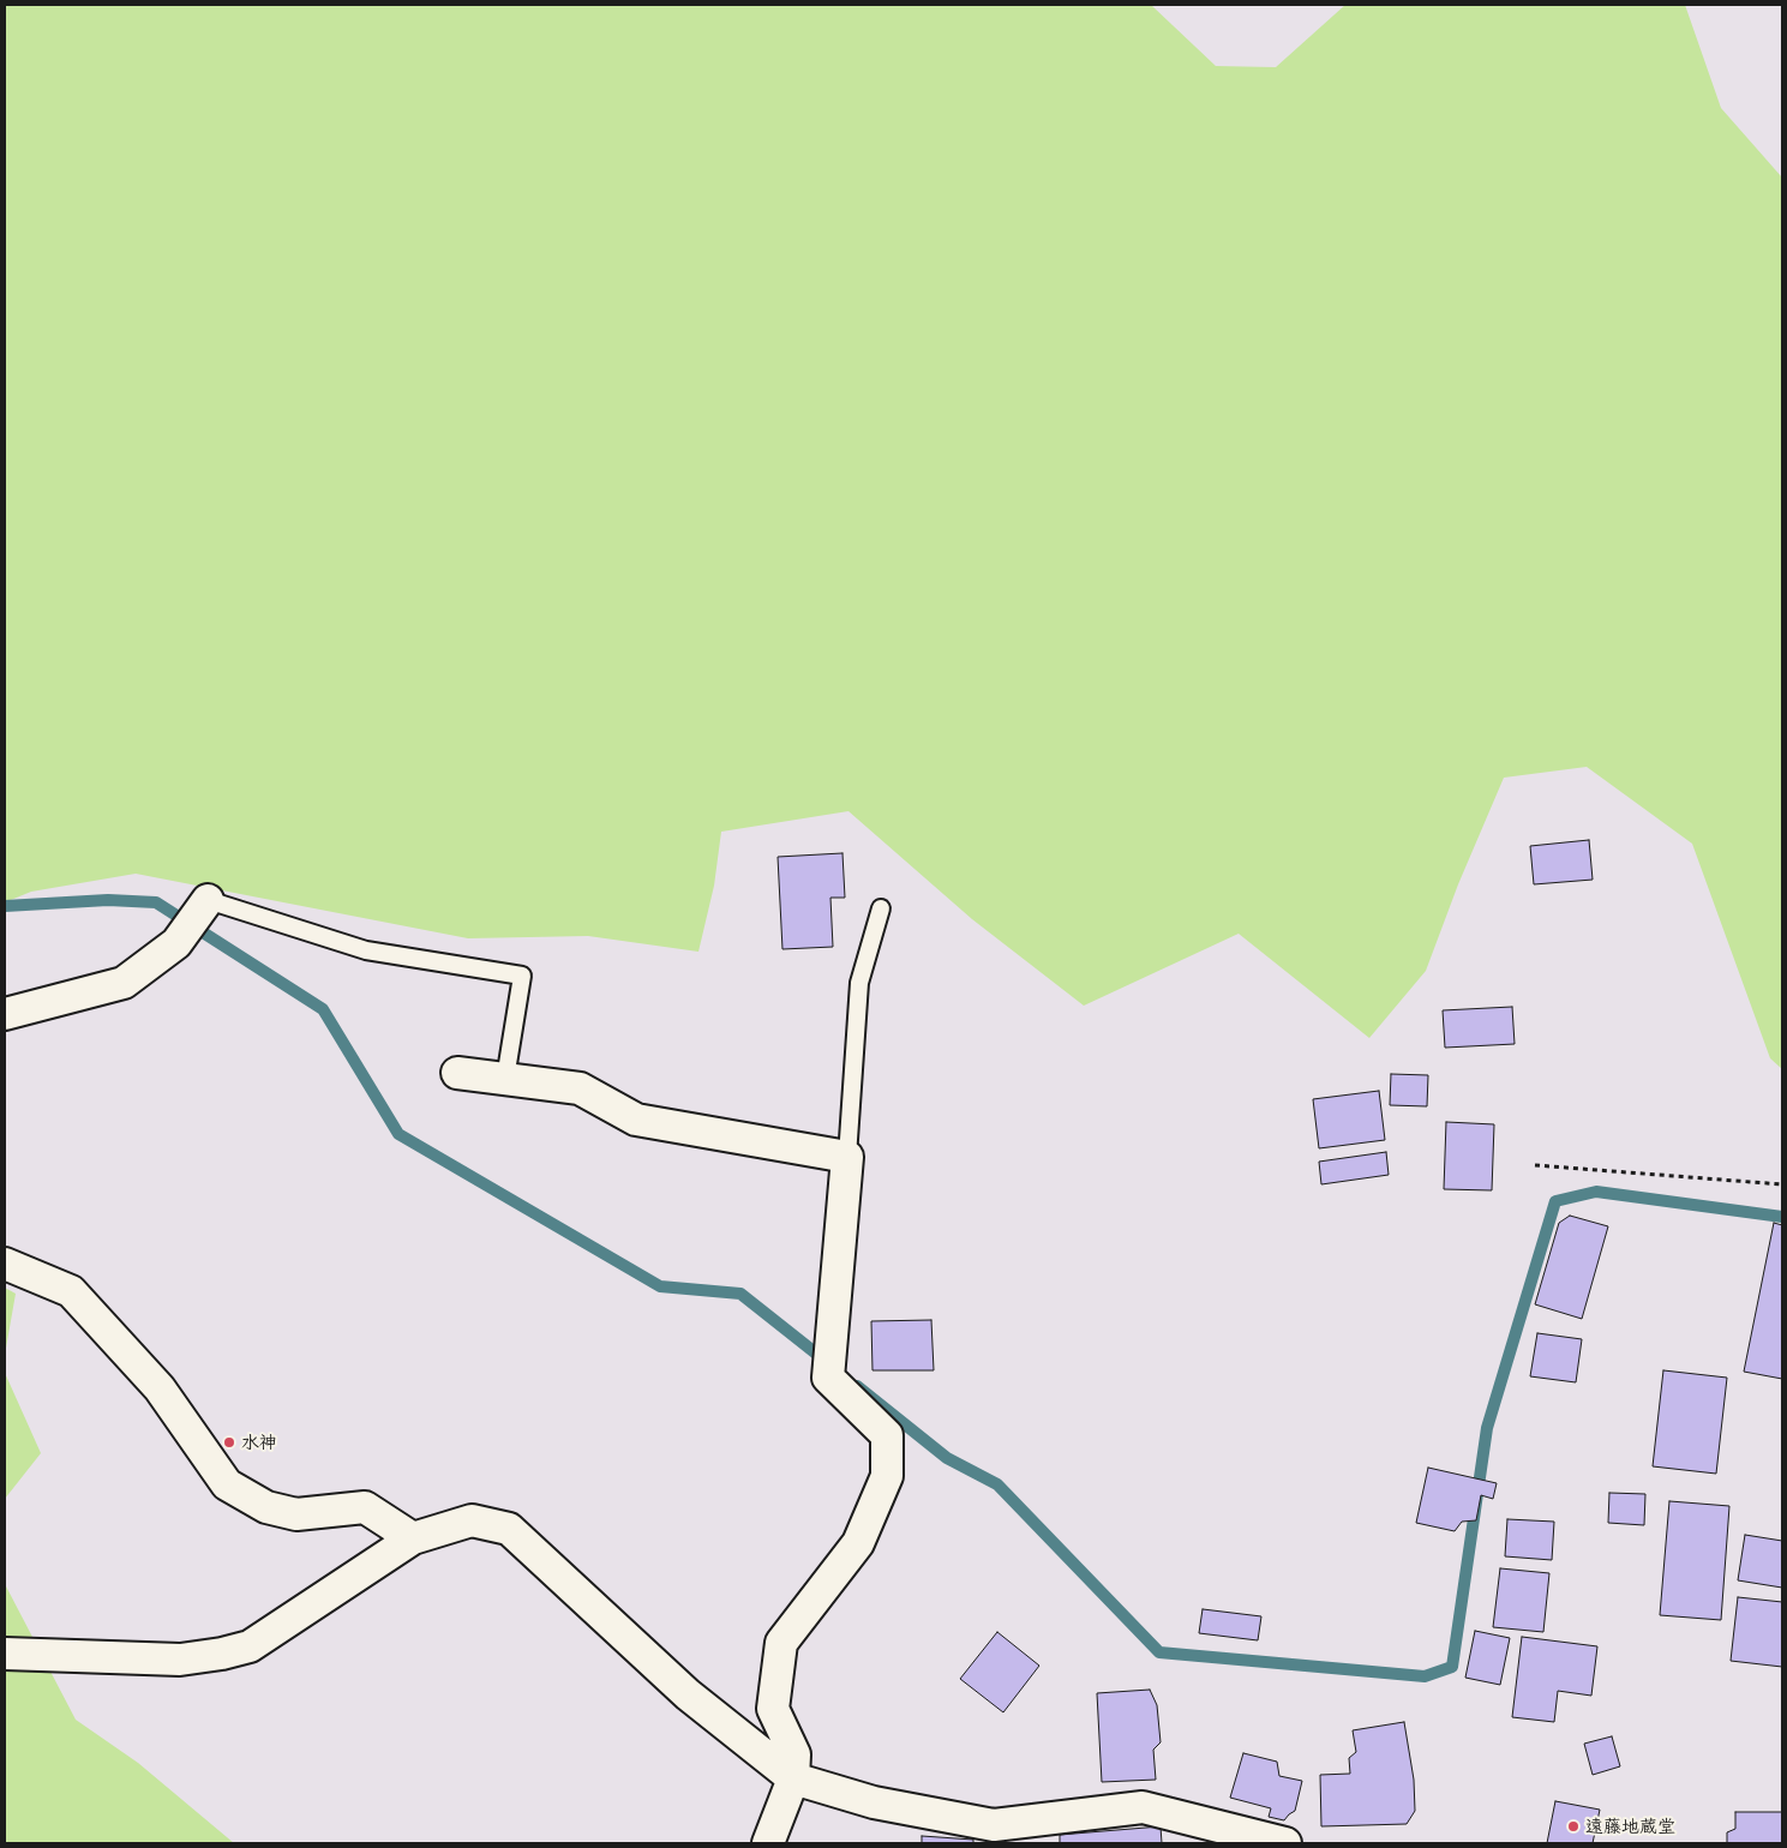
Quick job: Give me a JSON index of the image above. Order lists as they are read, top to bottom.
{
  "places": ["水神", "遠藤地蔵堂"]
}
